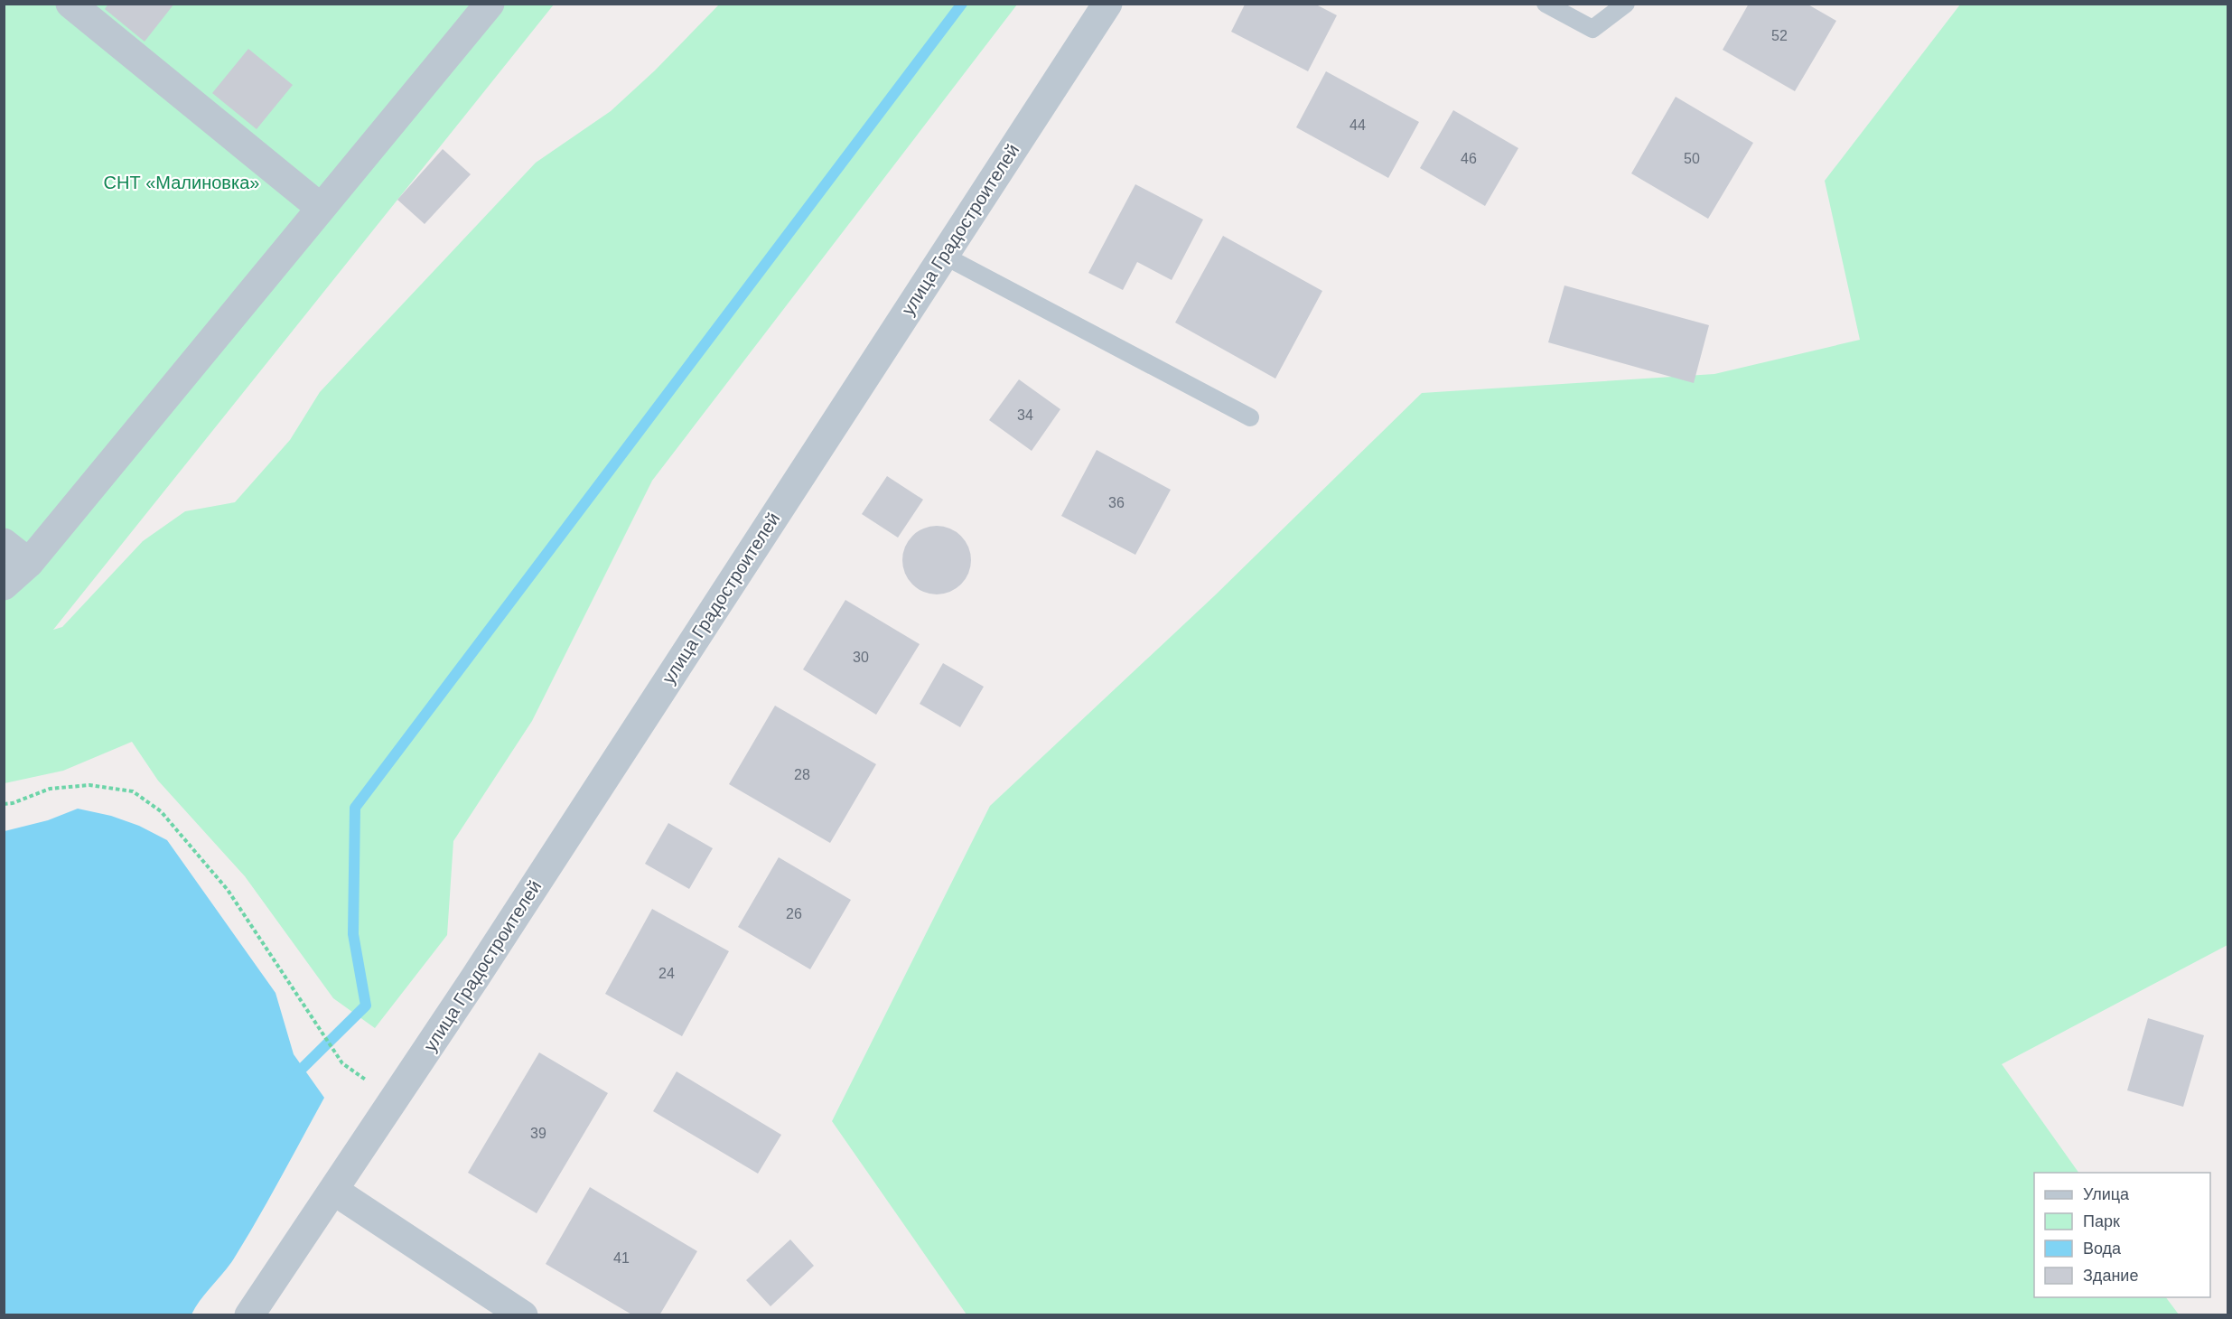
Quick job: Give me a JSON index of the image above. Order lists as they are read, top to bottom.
{
  "streets": {
    "street": ["улица Градостроителей"]
  },
  "parks": ["СНТ «Малиновка»"],
  "house_numbers": [
    "52",
    "44",
    "46",
    "50",
    "34",
    "36",
    "30",
    "28",
    "26",
    "24",
    "39",
    "41"
  ],
  "legend": [
    "Улица",
    "Парк",
    "Вода",
    "Здание"
  ]
}
